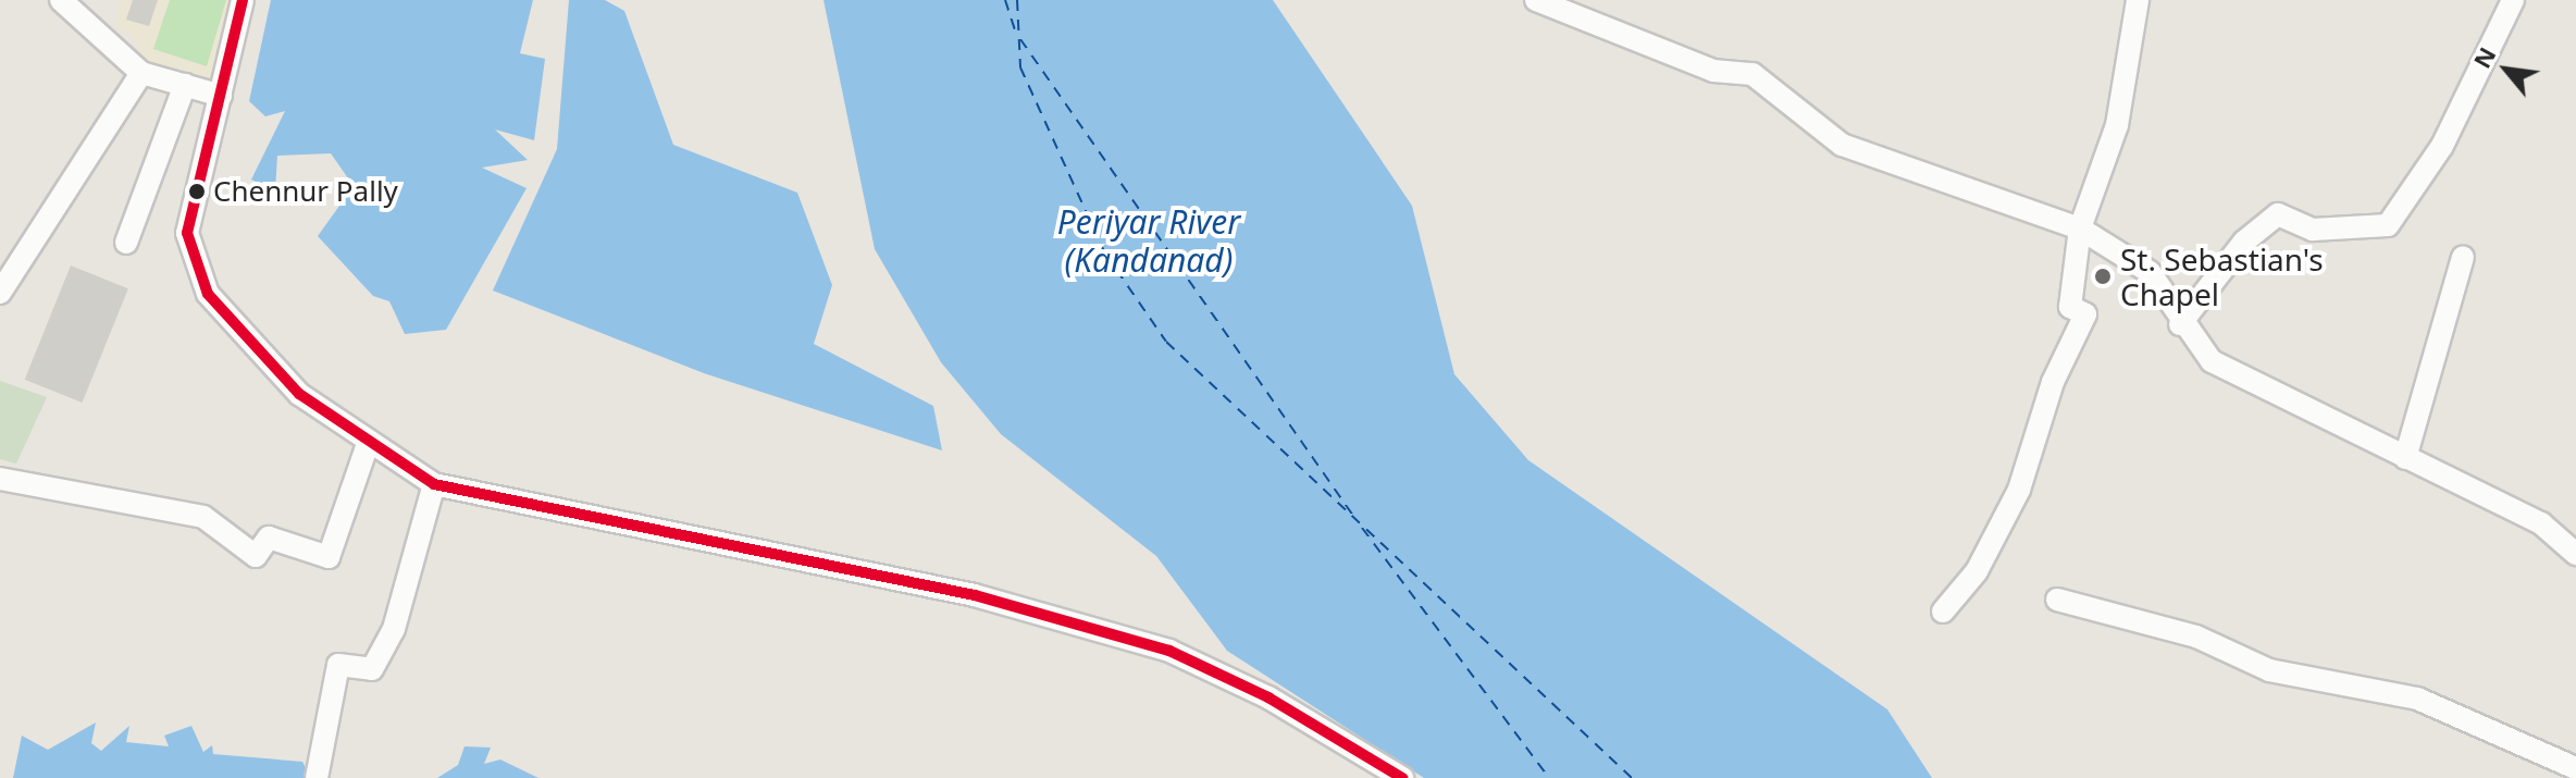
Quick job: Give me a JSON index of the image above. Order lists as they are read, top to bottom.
{
  "water": ["Periyar River (Kandanad)"],
  "places": ["Chennur Pally", "St. Sebastian's Chapel"],
  "north": "top left"
}
